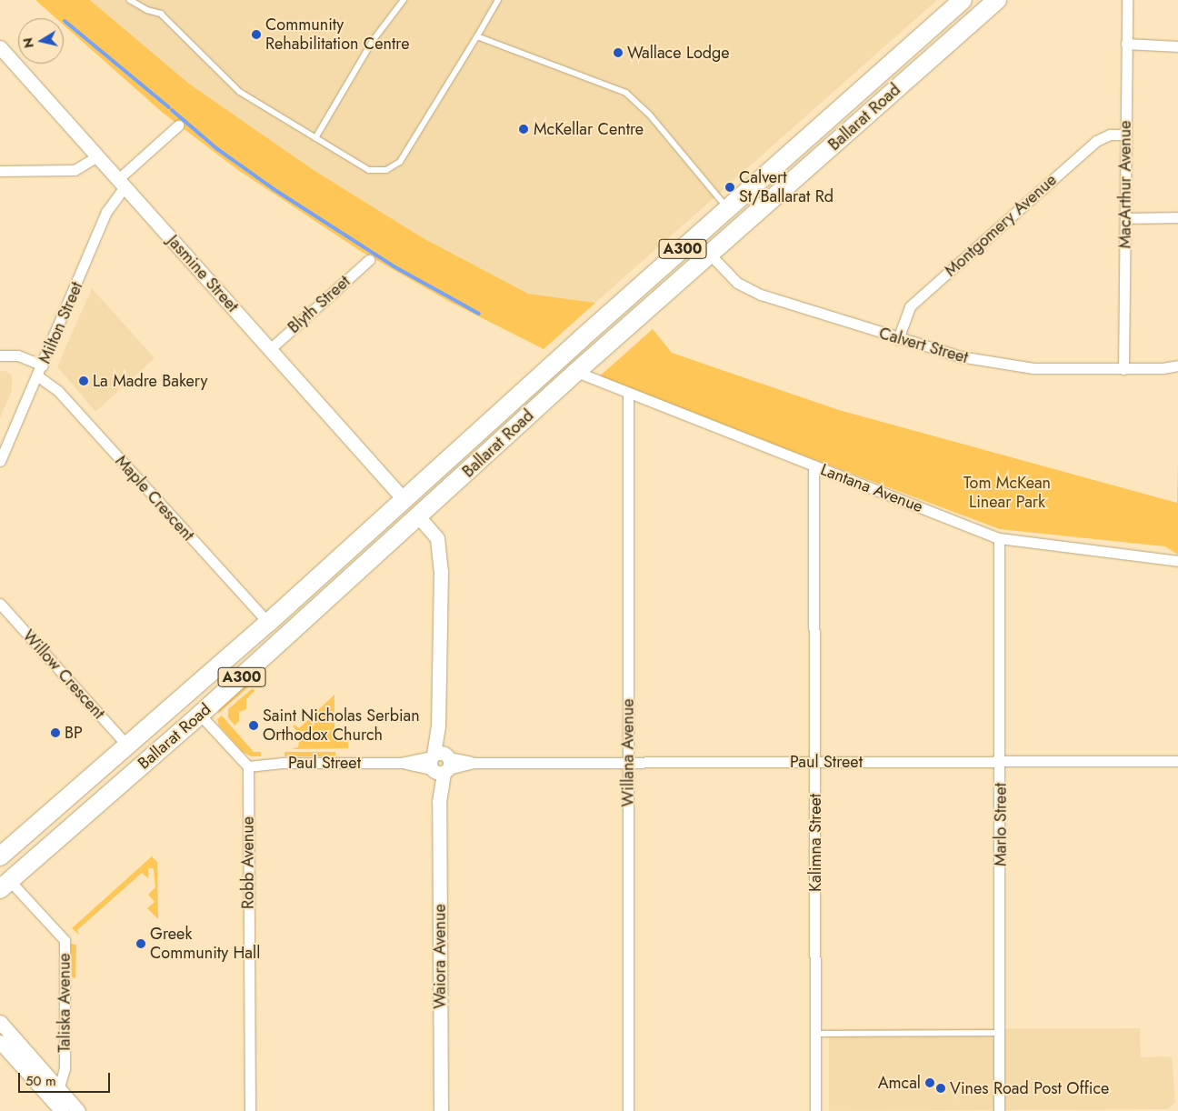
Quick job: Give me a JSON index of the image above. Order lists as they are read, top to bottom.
{
  "streets": {
    "highway": ["Ballarat Road", "A300"],
    "street": [
      "MacArthur Avenue",
      "Montgomery Avenue",
      "Jasmine Street",
      "Blyth Street",
      "Milton Street",
      "Calvert Street",
      "Lantana Avenue",
      "Maple Crescent",
      "Willow Crescent",
      "Willana Avenue",
      "Paul Street",
      "Marlo Street",
      "Kalimna Street",
      "Robb Avenue",
      "Waiora Avenue",
      "Taliska Avenue"
    ]
  },
  "crossings": [
    ["Ballarat Road", "Jasmine Street"],
    ["Ballarat Road", "Calvert Street"],
    ["Ballarat Road", "Lantana Avenue"],
    ["Ballarat Road", "Maple Crescent"],
    ["Ballarat Road", "Willow Crescent"],
    ["Ballarat Road", "Waiora Avenue"],
    ["Ballarat Road", "Taliska Avenue"],
    ["MacArthur Avenue", "Montgomery Avenue"],
    ["MacArthur Avenue", "Calvert Street"],
    ["Montgomery Avenue", "Calvert Street"],
    ["Jasmine Street", "Blyth Street"],
    ["Jasmine Street", "Milton Street"],
    ["Milton Street", "Maple Crescent"],
    ["Lantana Avenue", "Willana Avenue"],
    ["Lantana Avenue", "Marlo Street"],
    ["Lantana Avenue", "Kalimna Street"],
    ["Willana Avenue", "Paul Street"],
    ["Paul Street", "Marlo Street"],
    ["Paul Street", "Kalimna Street"],
    ["Paul Street", "Robb Avenue"],
    ["Paul Street", "Waiora Avenue"]
  ],
  "parks": ["Tom McKean Linear Park"],
  "places": [
    "Community Rehabilitation Centre",
    "Wallace Lodge",
    "McKellar Centre",
    "Calvert St/Ballarat Rd",
    "La Madre Bakery",
    "Saint Nicholas Serbian Orthodox Church",
    "BP",
    "Greek Community Hall",
    "Amcal",
    "Vines Road Post Office"
  ],
  "scale_bar": "50 m",
  "north": "left"
}
